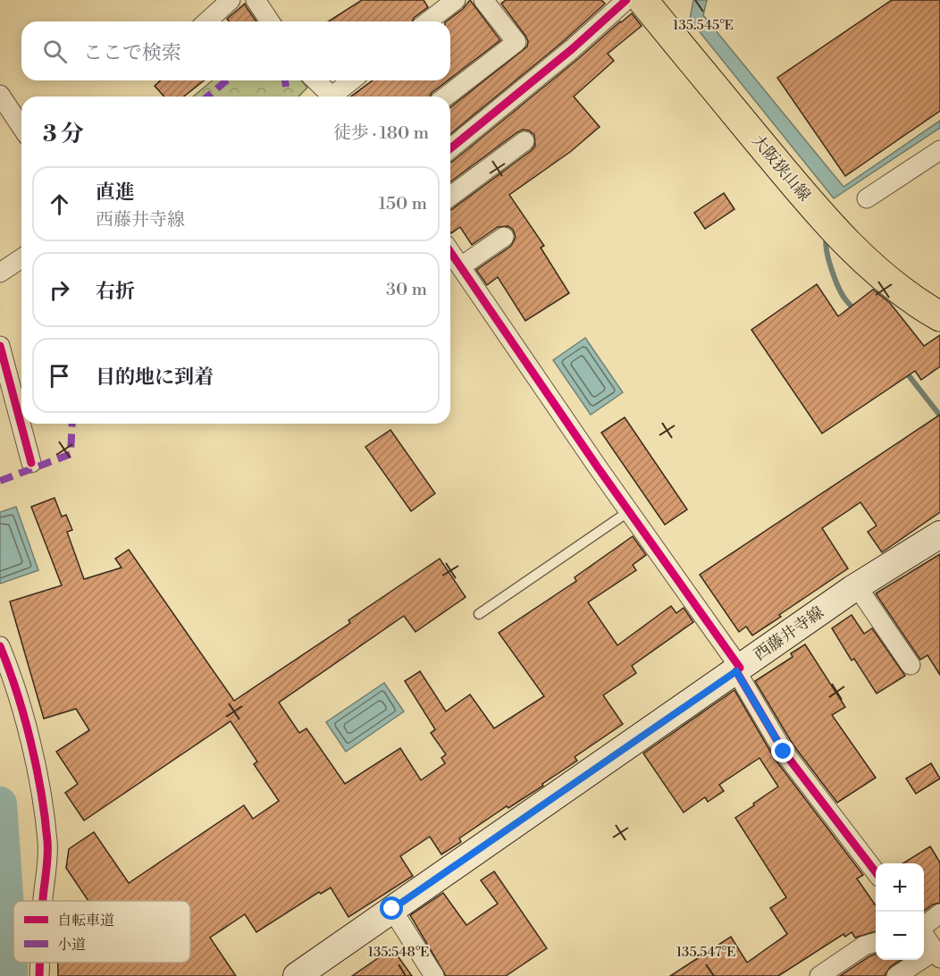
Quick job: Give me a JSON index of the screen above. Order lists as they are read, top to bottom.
{
  "streets": {
    "main road": ["大阪狭山線", "西藤井寺線"]
  },
  "legend": ["自転車道", "小道"],
  "page": {
    "search": "ここで検索",
    "heading": ["3 分", "徒歩 · 180 m"],
    "list": [
      ["直進", "西藤井寺線", "150 m"],
      ["右折", "30 m"],
      "目的地に到着"
    ],
    "map_buttons": ["+", "−"]
  },
  "coordinates": ["135.545°E", "135.548°E", "135.547°E"]
}
